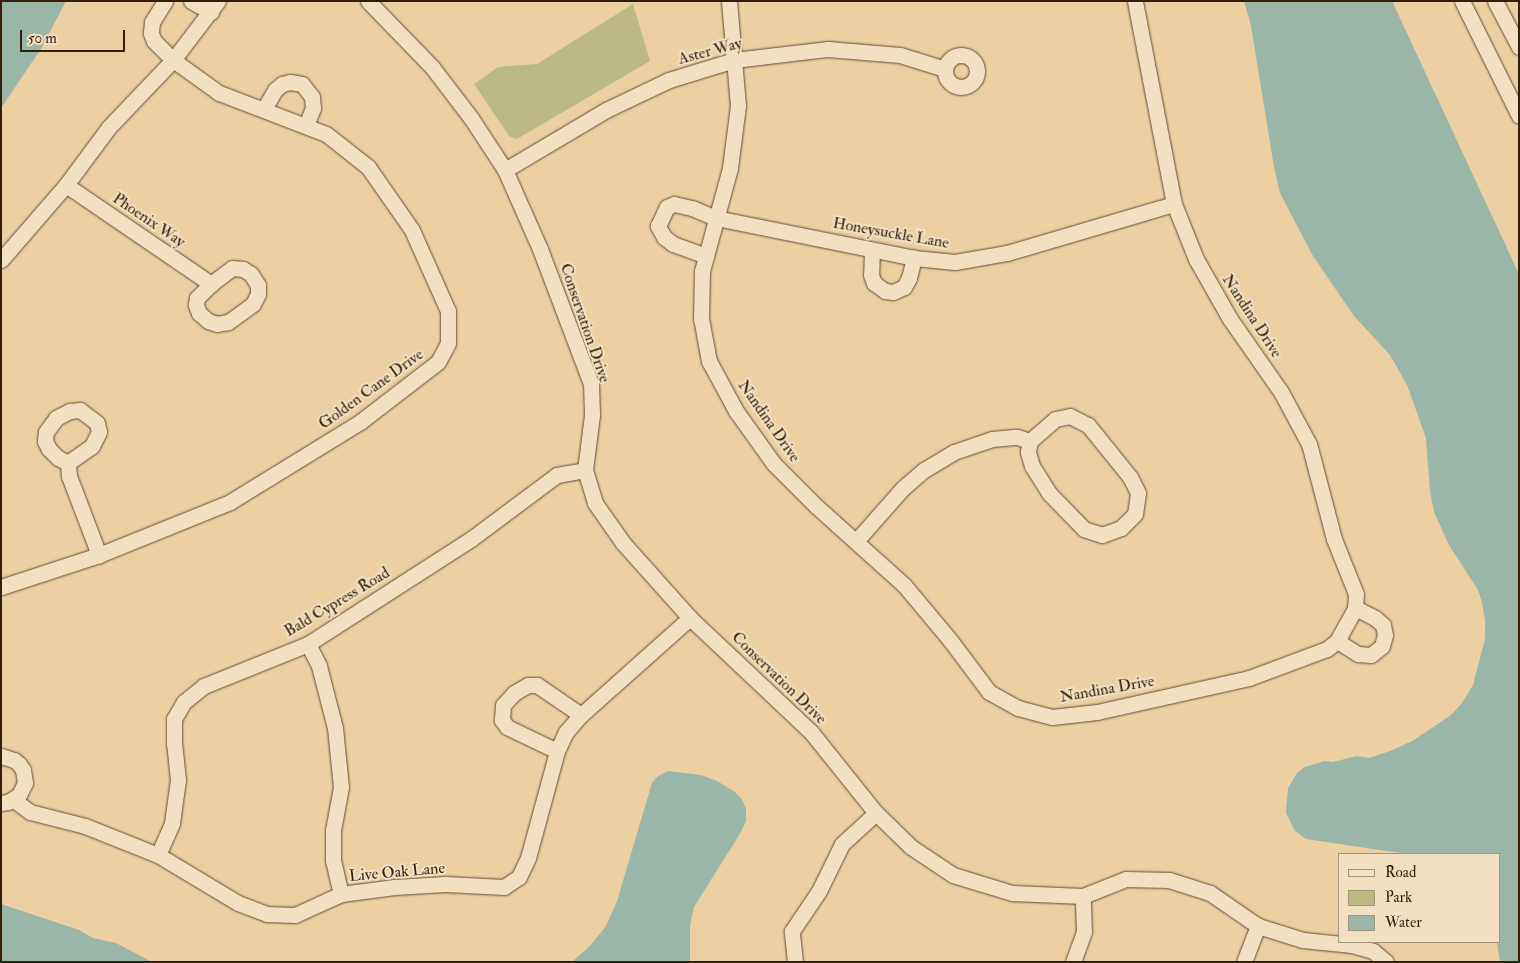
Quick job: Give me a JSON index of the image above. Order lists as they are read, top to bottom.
{
  "streets": {
    "street": [
      "Aster Way",
      "Phoenix Way",
      "Honeysuckle Lane",
      "Nandina Drive",
      "Conservation Drive",
      "Golden Cane Drive",
      "Bald Cypress Road",
      "Live Oak Lane"
    ]
  },
  "crossings": [
    ["Aster Way", "Nandina Drive"],
    ["Aster Way", "Conservation Drive"],
    ["Honeysuckle Lane", "Nandina Drive"],
    ["Conservation Drive", "Bald Cypress Road"],
    ["Conservation Drive", "Live Oak Lane"],
    ["Bald Cypress Road", "Live Oak Lane"]
  ],
  "legend": ["Road", "Park", "Water"],
  "scale_bar": "50 m"
}
